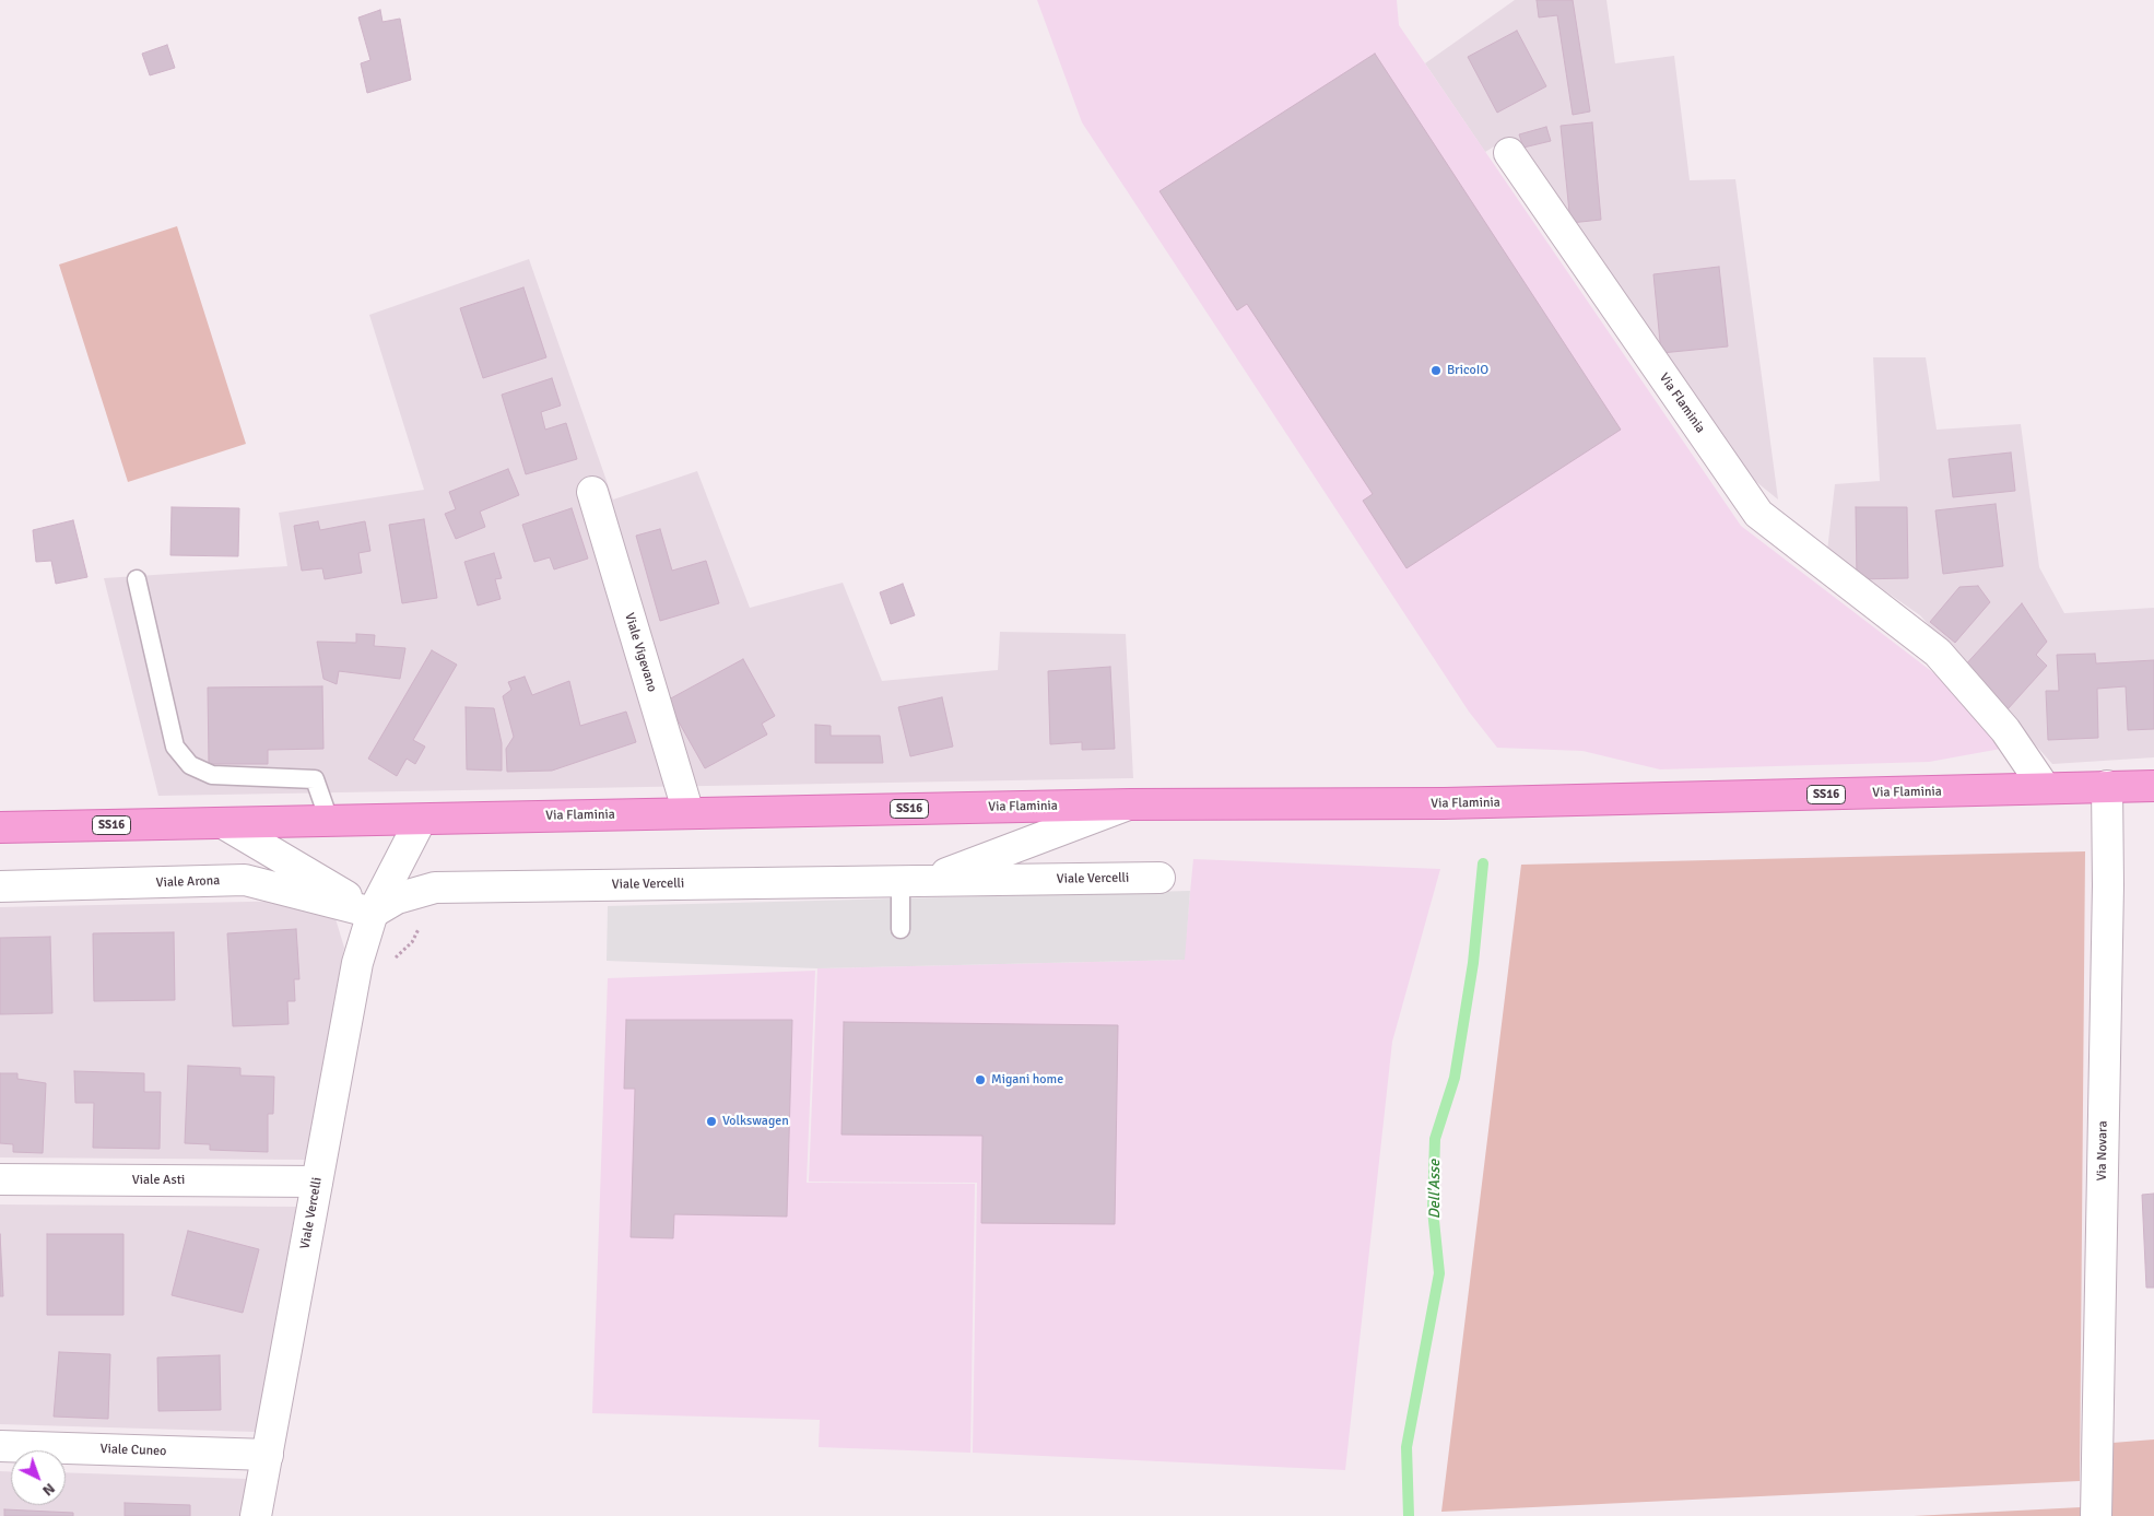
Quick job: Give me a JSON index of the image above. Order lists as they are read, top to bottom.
{
  "streets": {
    "main road": ["Via Flaminia", "SS16"],
    "street": [
      "Viale Vigevano",
      "Viale Vercelli",
      "Viale Arona",
      "Via Novara",
      "Viale Asti",
      "Viale Cuneo"
    ]
  },
  "crossings": [
    ["Via Flaminia", "Viale Vigevano"],
    ["Via Flaminia", "Viale Vercelli"],
    ["Via Flaminia", "Via Novara"],
    ["Viale Vercelli", "Viale Arona"],
    ["Viale Vercelli", "Viale Asti"],
    ["Viale Vercelli", "Viale Cuneo"]
  ],
  "water": ["Dell'Asse"],
  "places": ["BricoIO", "Migani home", "Volkswagen"],
  "north": "bottom right"
}
